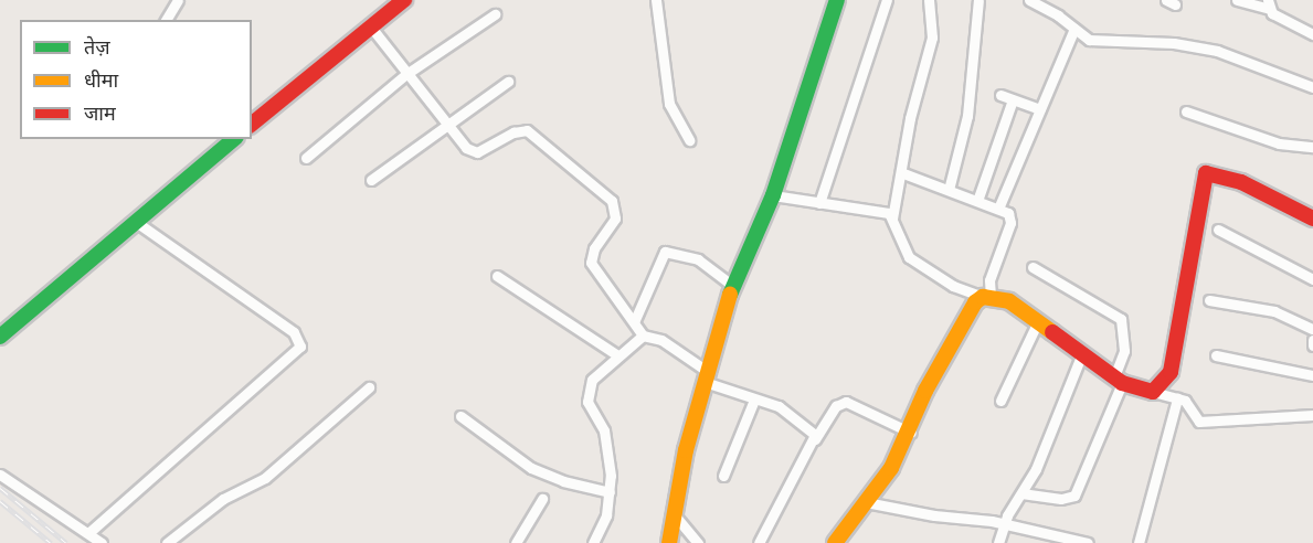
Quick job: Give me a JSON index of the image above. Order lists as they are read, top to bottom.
{
  "legend": ["तेज़", "धीमा", "जाम"]
}
